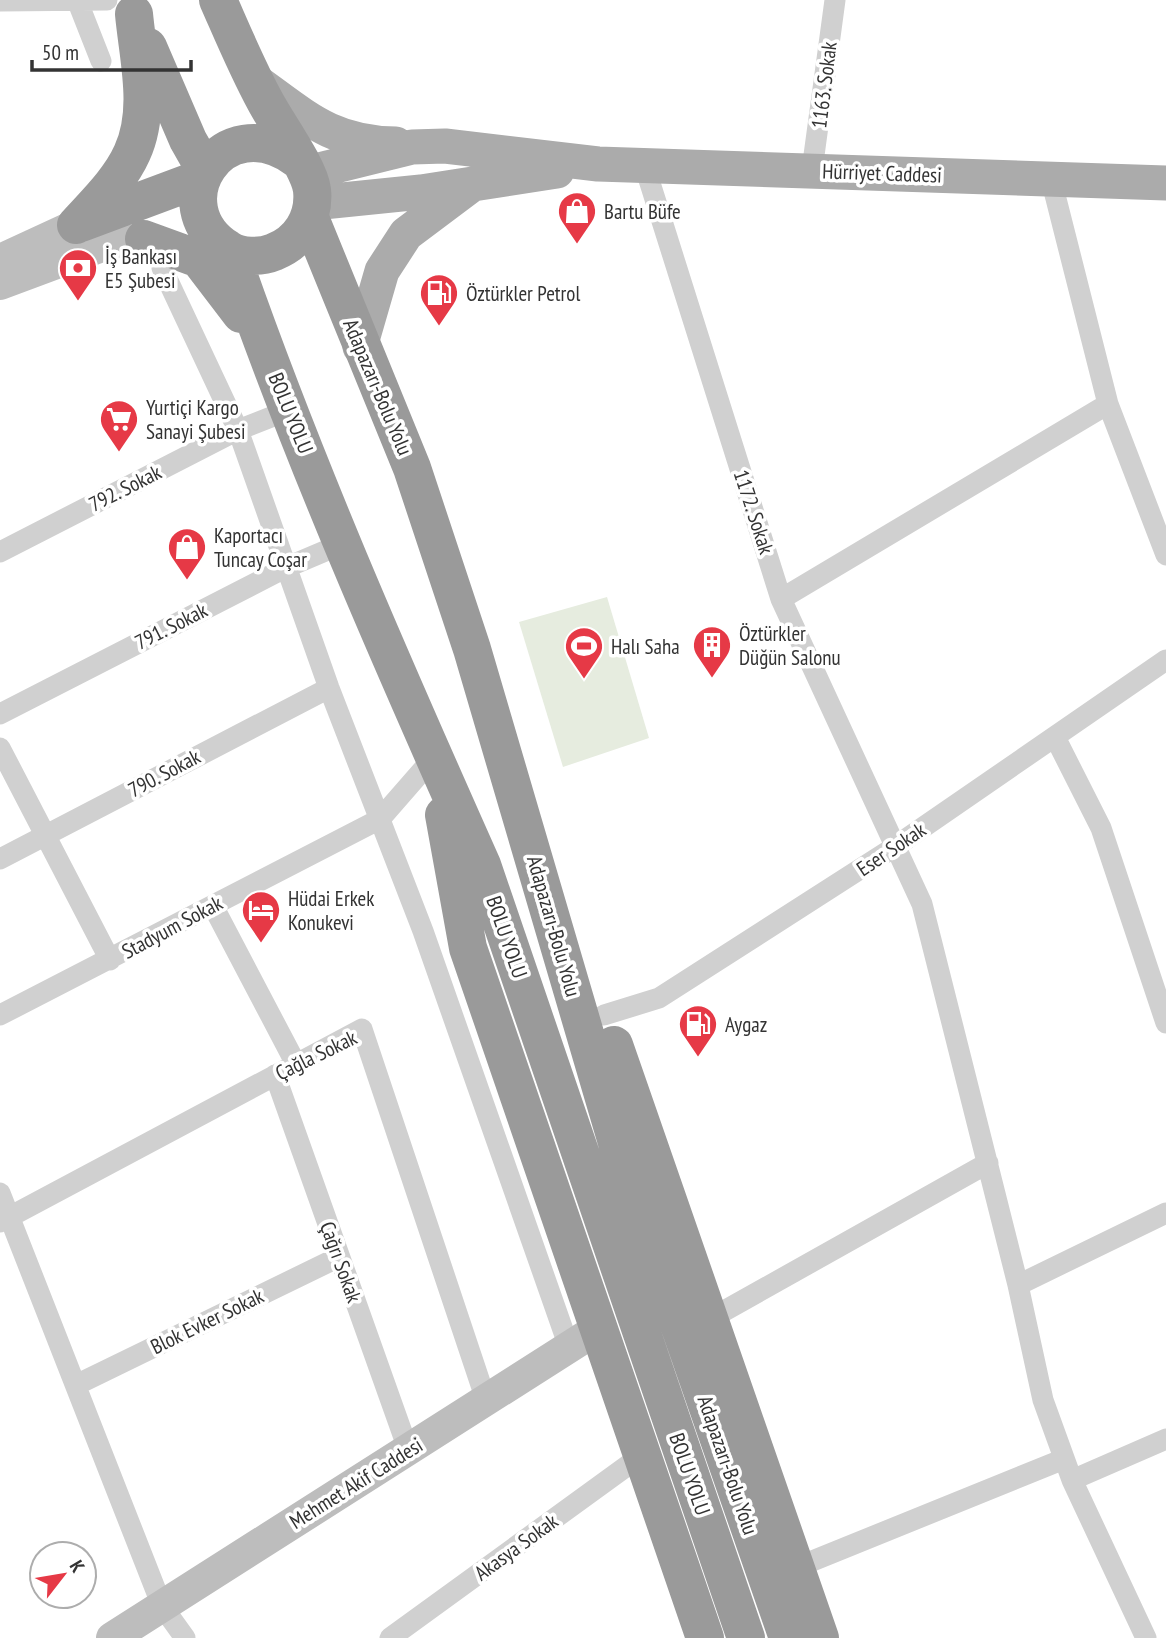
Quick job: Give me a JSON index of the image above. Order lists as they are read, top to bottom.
{
  "streets": {
    "highway": ["Adapazarı-Bolu Yolu", "BOLU YOLU"],
    "main road": ["Hürriyet Caddesi", "Mehmet Akif Caddesi"],
    "street": [
      "1163. Sokak",
      "792. Sokak",
      "1172. Sokak",
      "791. Sokak",
      "790. Sokak",
      "Eser Sokak",
      "Stadyum Sokak",
      "Çağla Sokak",
      "Çağrı Sokak",
      "Blok Evker Sokak",
      "Akasya Sokak"
    ]
  },
  "crossings": [
    ["1163. Sokak", "Hürriyet Caddesi"],
    ["Hürriyet Caddesi", "Adapazarı-Bolu Yolu"],
    ["Hürriyet Caddesi", "BOLU YOLU"],
    ["Hürriyet Caddesi", "1172. Sokak"],
    ["Adapazarı-Bolu Yolu", "BOLU YOLU"],
    ["BOLU YOLU", "792. Sokak"],
    ["BOLU YOLU", "791. Sokak"],
    ["1172. Sokak", "Eser Sokak"],
    ["Çağla Sokak", "Çağrı Sokak"],
    ["Çağla Sokak", "Mehmet Akif Caddesi"],
    ["Çağrı Sokak", "Blok Evker Sokak"],
    ["Çağrı Sokak", "Mehmet Akif Caddesi"]
  ],
  "places": {
    "shop": ["Bartu Büfe", "Kaportacı Tuncay Coşar"],
    "bank": ["İş Bankası E5 Şubesi"],
    "fuel station": ["Öztürkler Petrol", "Aygaz"],
    "supermarket": ["Yurtiçi Kargo Sanayi Şubesi"],
    "building": ["Öztürkler Düğün Salonu"],
    "sports": ["Halı Saha"],
    "hotel": ["Hüdai Erkek Konukevi"]
  },
  "scale_bar": "50 m",
  "north": "top right"
}
